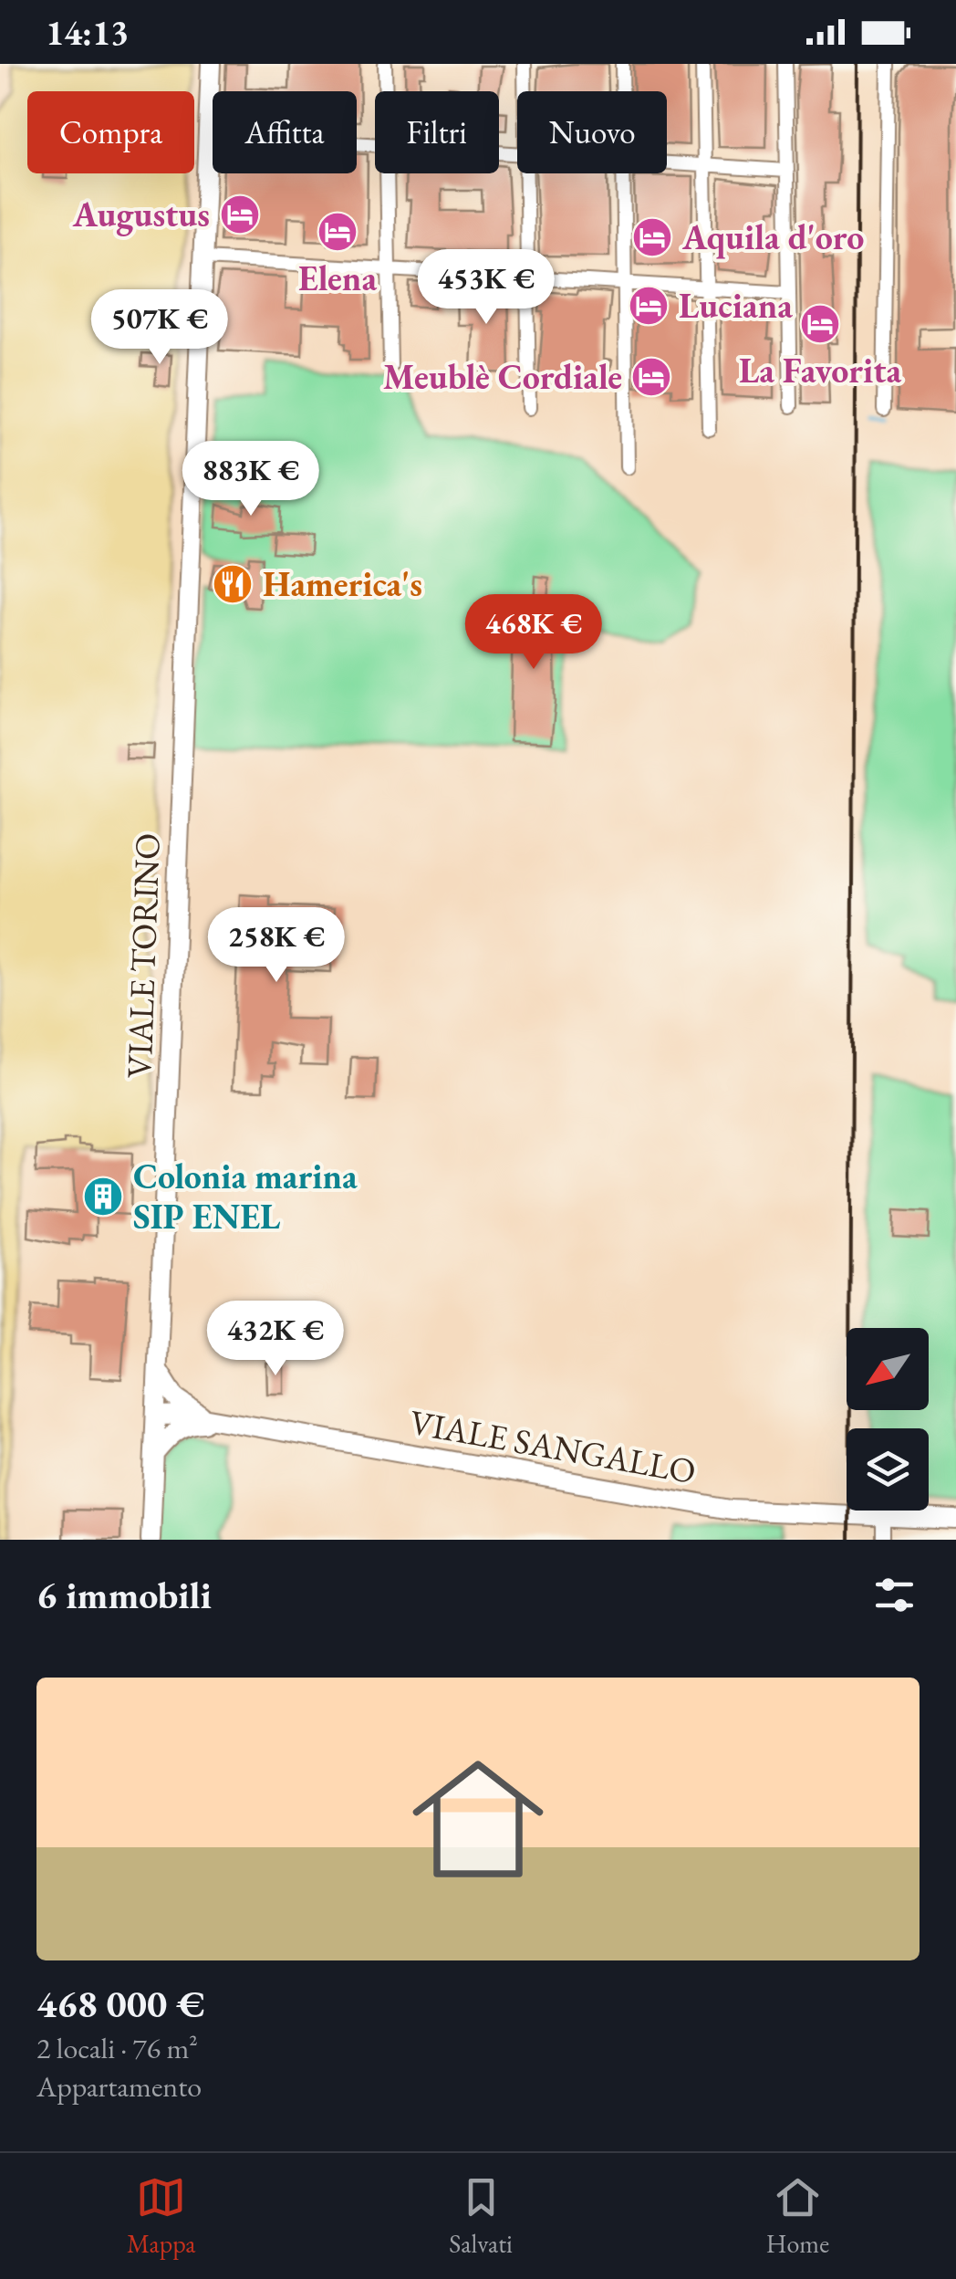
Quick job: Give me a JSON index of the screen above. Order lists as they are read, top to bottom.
{
  "streets": {
    "street": ["VIALE TORINO", "VIALE SANGALLO"]
  },
  "crossings": [
    ["VIALE TORINO", "VIALE SANGALLO"]
  ],
  "places": {
    "hotel": [
      "Augustus",
      "Elena",
      "Aquila d'oro",
      "Luciana",
      "La Favorita",
      "Meublè Cordiale"
    ],
    "restaurant": ["Hamerica's"],
    "building": ["Colonia marina SIP ENEL"]
  },
  "north": "bottom left",
  "page": {
    "status": "14:13",
    "chip": [
      "Compra",
      "Affitta",
      "Filtri",
      "Nuovo"
    ],
    "price": [
      "453K €",
      "507K €",
      "883K €",
      "468K €",
      "258K €",
      "432K €"
    ],
    "heading": "6 immobili",
    "list": [
      {
        "name": "468 000 €",
        "note": "2 locali · 76 m² · Appartamento"
      }
    ],
    "tabs": ["Mappa", "Salvati", "Home"]
  }
}
